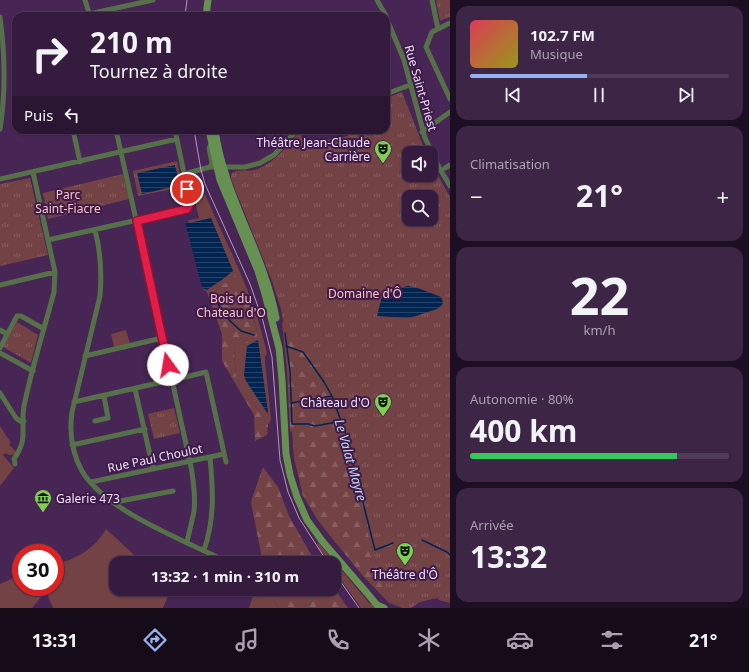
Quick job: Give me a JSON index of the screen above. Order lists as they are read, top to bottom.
{
  "streets": {
    "street": ["Rue Saint-Priest", "Rue Paul Choulot"]
  },
  "water": ["Le Valat Mayre"],
  "parks": ["Parc Saint-Fiacre", "Domaine d'Ô", "Bois du Chateau d'O"],
  "places": {
    "theatre": ["Théâtre Jean-Claude Carrière", "Château d'O", "Théâtre d'Ô"],
    "museum": ["Galerie 473"]
  },
  "page": {
    "turn": ["210 m", "Tournez à droite"],
    "song": ["102.7 FM", "Musique"],
    "then": "Puis",
    "tile": [
      "Climatisation",
      ["22", "km/h"],
      ["Autonomie · 80%", "400 km"],
      ["Arrivée", "13:32"]
    ],
    "heat": ["−", "21°", "+"],
    "limit": "30",
    "trip": "13:32 · 1 min · 310 m",
    "tabs": ["13:31", "21°"]
  }
}
